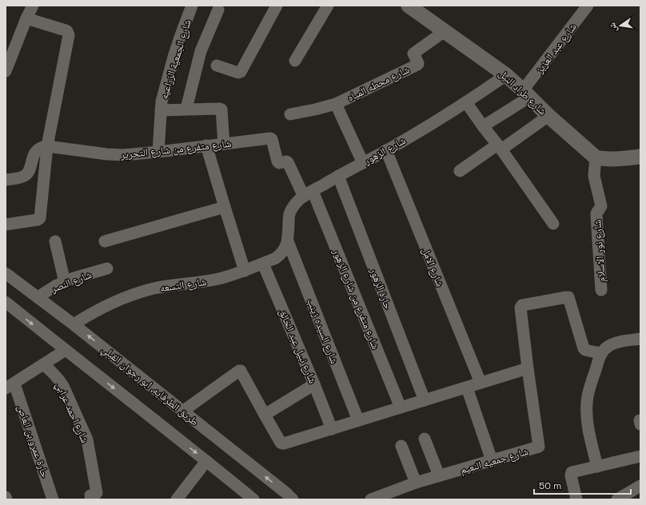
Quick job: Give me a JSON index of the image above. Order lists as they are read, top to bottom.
{
  "streets": {
    "street": [
      "شارع عبد العزيز",
      "شارع الجمعية الزراعيه",
      "شارع محطه المياه",
      "شارع طراد النيل",
      "شارع متفرع من شارع التحرير",
      "شارع الزهور",
      "شارع نور الاسلام",
      "شارع الامل",
      "شارع النصر",
      "شارع التسعه",
      "حارة الزهور",
      "شارع متفرع من شارع الزهور",
      "شارع السيده زينب",
      "شارع نبيل عبد الخالق",
      "طريق الطرفايه, ابو رجوان القبلي",
      "شارع احمد عرابي",
      "حارة عمرو بن العاص",
      "شارع جمعيه النعيم"
    ]
  },
  "crossings": [
    ["شارع عبد العزيز", "شارع طراد النيل"],
    ["شارع الجمعية الزراعيه", "شارع متفرع من شارع التحرير"],
    ["شارع محطه المياه", "شارع طراد النيل"],
    ["شارع طراد النيل", "شارع الزهور"],
    ["شارع طراد النيل", "شارع نور الاسلام"],
    ["شارع متفرع من شارع التحرير", "شارع الزهور"],
    ["شارع متفرع من شارع التحرير", "شارع متفرع من شارع الزهور"],
    ["شارع الزهور", "شارع الامل"],
    ["شارع الزهور", "شارع التسعه"],
    ["شارع الزهور", "حارة الزهور"],
    ["شارع الزهور", "شارع متفرع من شارع الزهور"],
    ["شارع الزهور", "شارع السيده زينب"],
    ["شارع النصر", "طريق الطرفايه, ابو رجوان القبلي"],
    ["شارع التسعه", "شارع السيده زينب"],
    ["شارع التسعه", "شارع نبيل عبد الخالق"],
    ["شارع التسعه", "طريق الطرفايه, ابو رجوان القبلي"]
  ],
  "scale_bar": "50 m",
  "north": "left"
}
